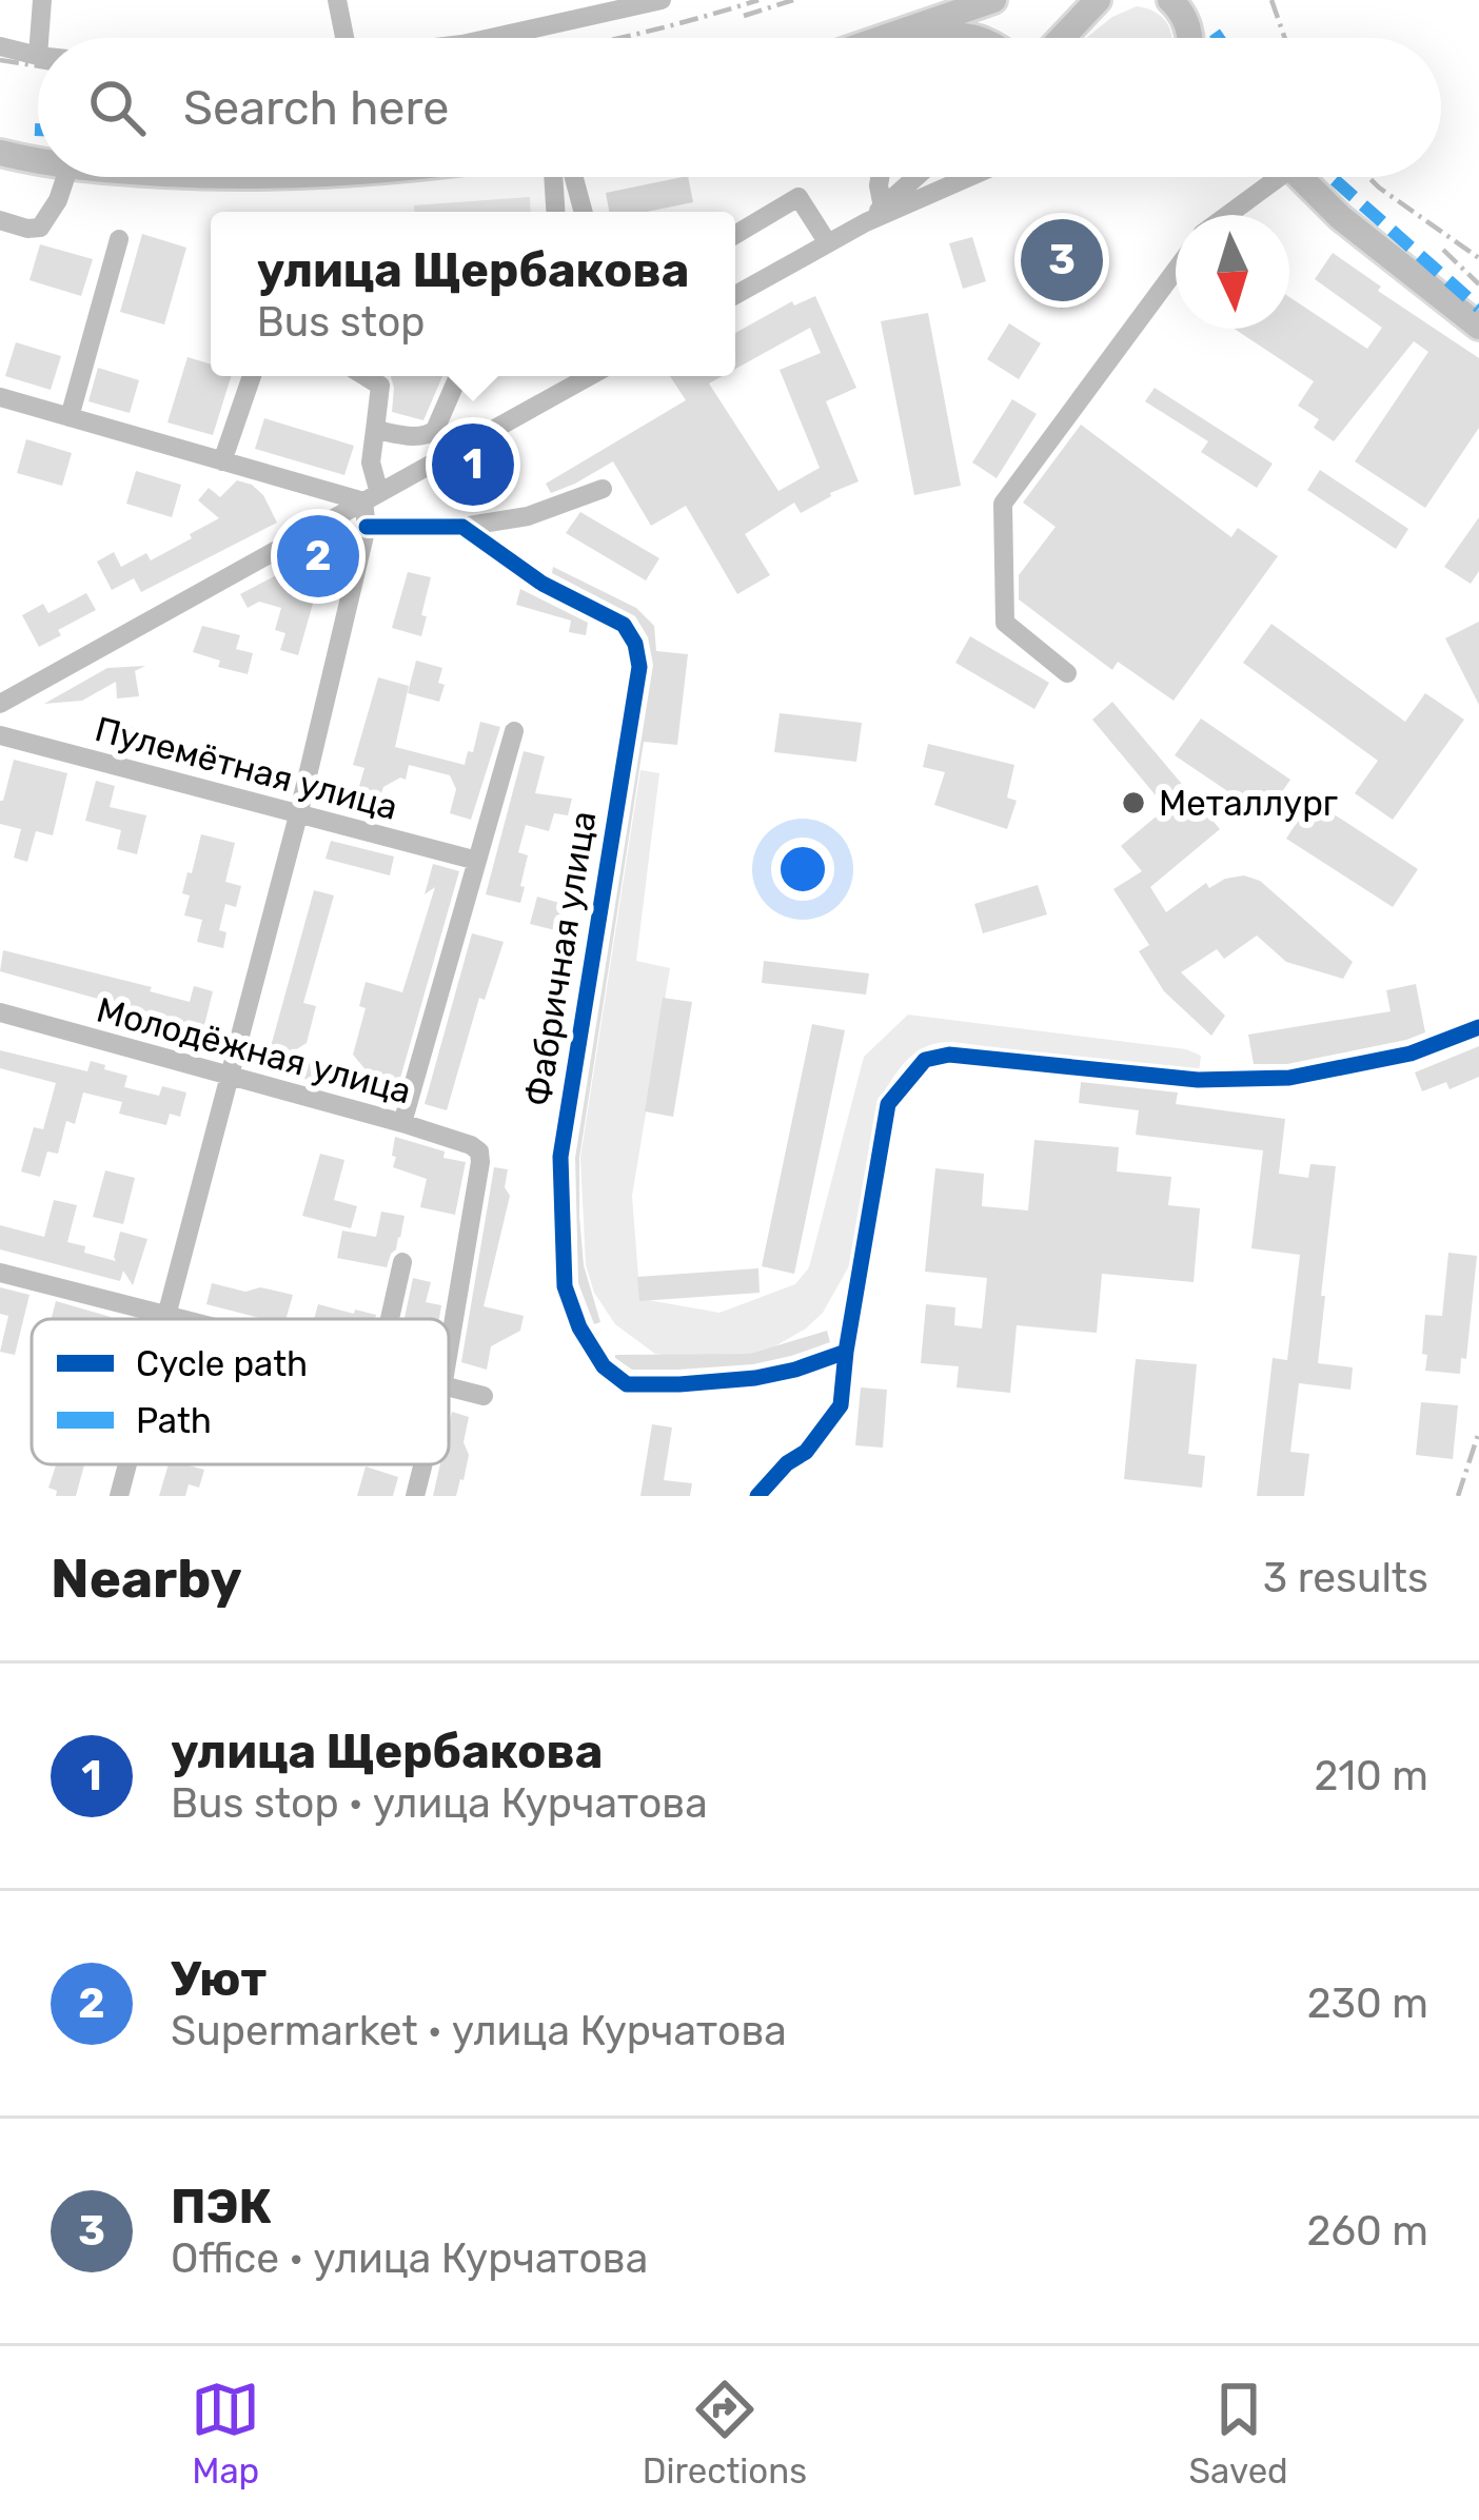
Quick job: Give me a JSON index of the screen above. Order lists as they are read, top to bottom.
{
  "streets": {
    "street": ["Пулемётная улица", "Фабричная улица", "Молодёжная улица"]
  },
  "places": ["Металлург"],
  "legend": ["Cycle path", "Path"],
  "north": "bottom",
  "page": {
    "search": "Search here",
    "popup": ["улица Щербакова", "Bus stop"],
    "pins": ["3", "1", "2"],
    "heading": ["Nearby", "3 results"],
    "list": [
      {
        "mark": "1",
        "name": "улица Щербакова",
        "note": "Bus stop · улица Курчатова",
        "value": "210 m"
      },
      {
        "mark": "2",
        "name": "Уют",
        "note": "Supermarket · улица Курчатова",
        "value": "230 m"
      },
      {
        "mark": "3",
        "name": "ПЭК",
        "note": "Office · улица Курчатова",
        "value": "260 m"
      }
    ],
    "nav": ["Map", "Directions", "Saved"]
  }
}
